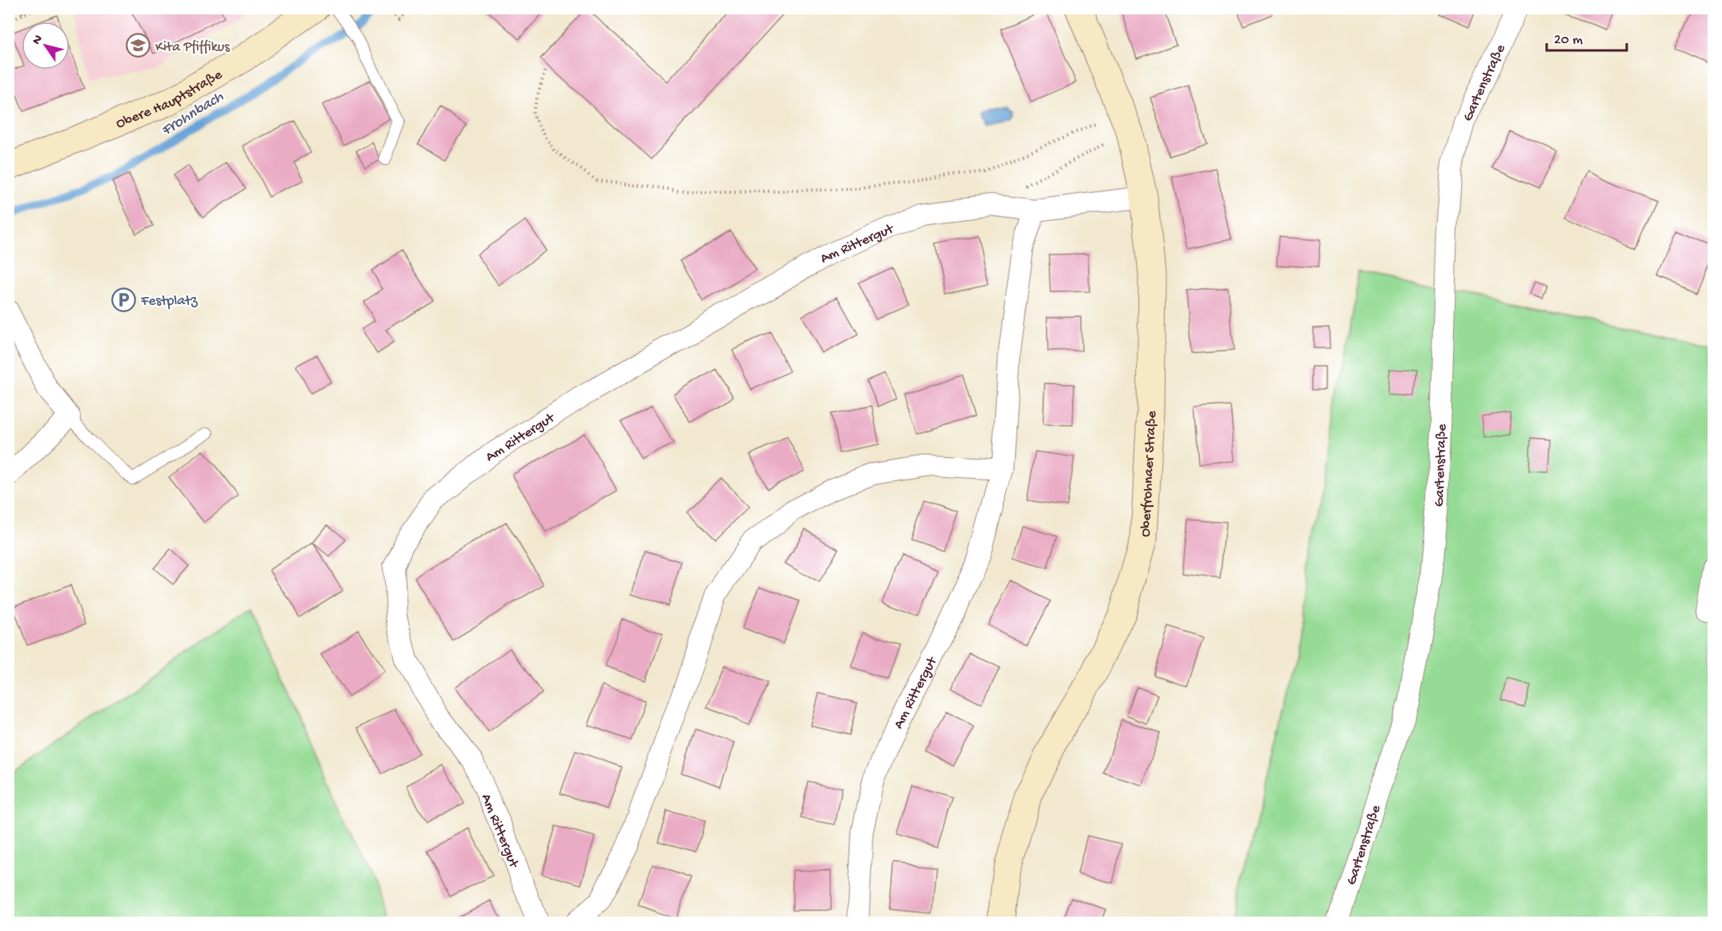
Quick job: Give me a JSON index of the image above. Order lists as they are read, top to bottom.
{
  "streets": {
    "street": [
      "Gartenstraße",
      "Obere Hauptstraße",
      "Am Rittergut",
      "Oberfrohnaer Straße"
    ]
  },
  "crossings": [
    ["Am Rittergut", "Oberfrohnaer Straße"]
  ],
  "water": ["Frohnbach"],
  "places": {
    "school or university": ["Kita Pfiffikus"],
    "parking": ["Festplatz"]
  },
  "scale_bar": "20 m",
  "north": "top left"
}
